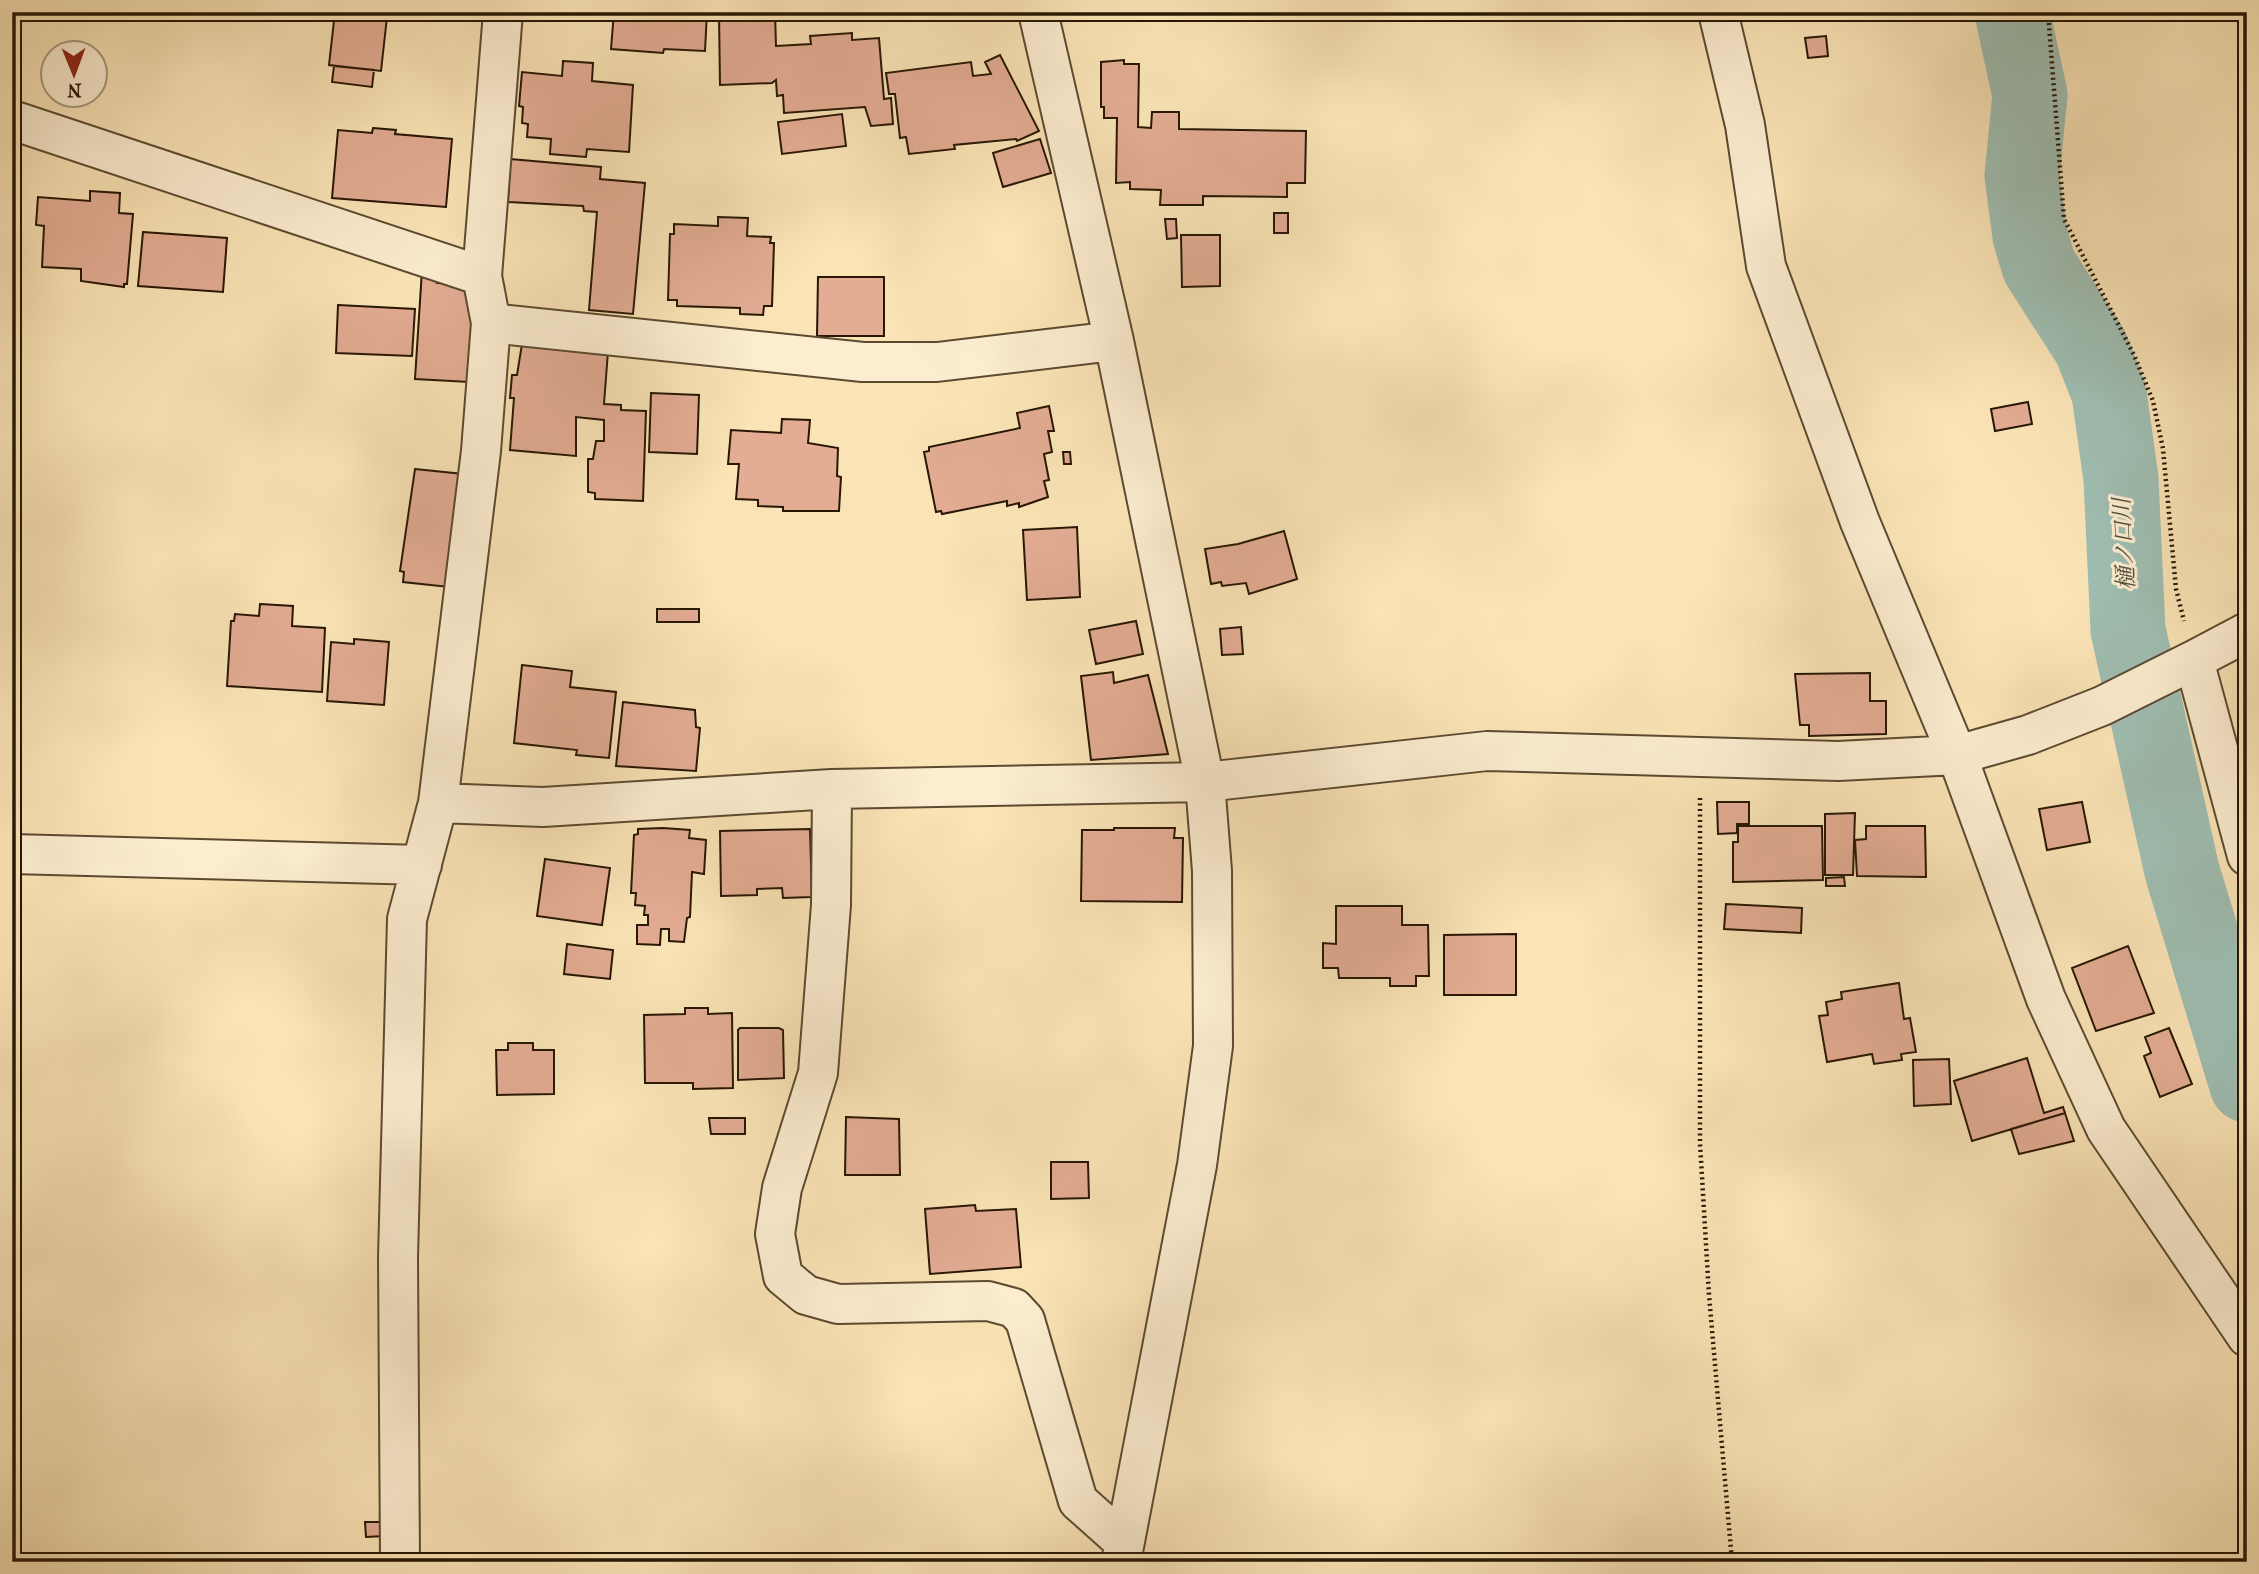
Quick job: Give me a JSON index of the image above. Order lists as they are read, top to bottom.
{
  "water": ["樋ノ口川"],
  "north": "bottom"
}
